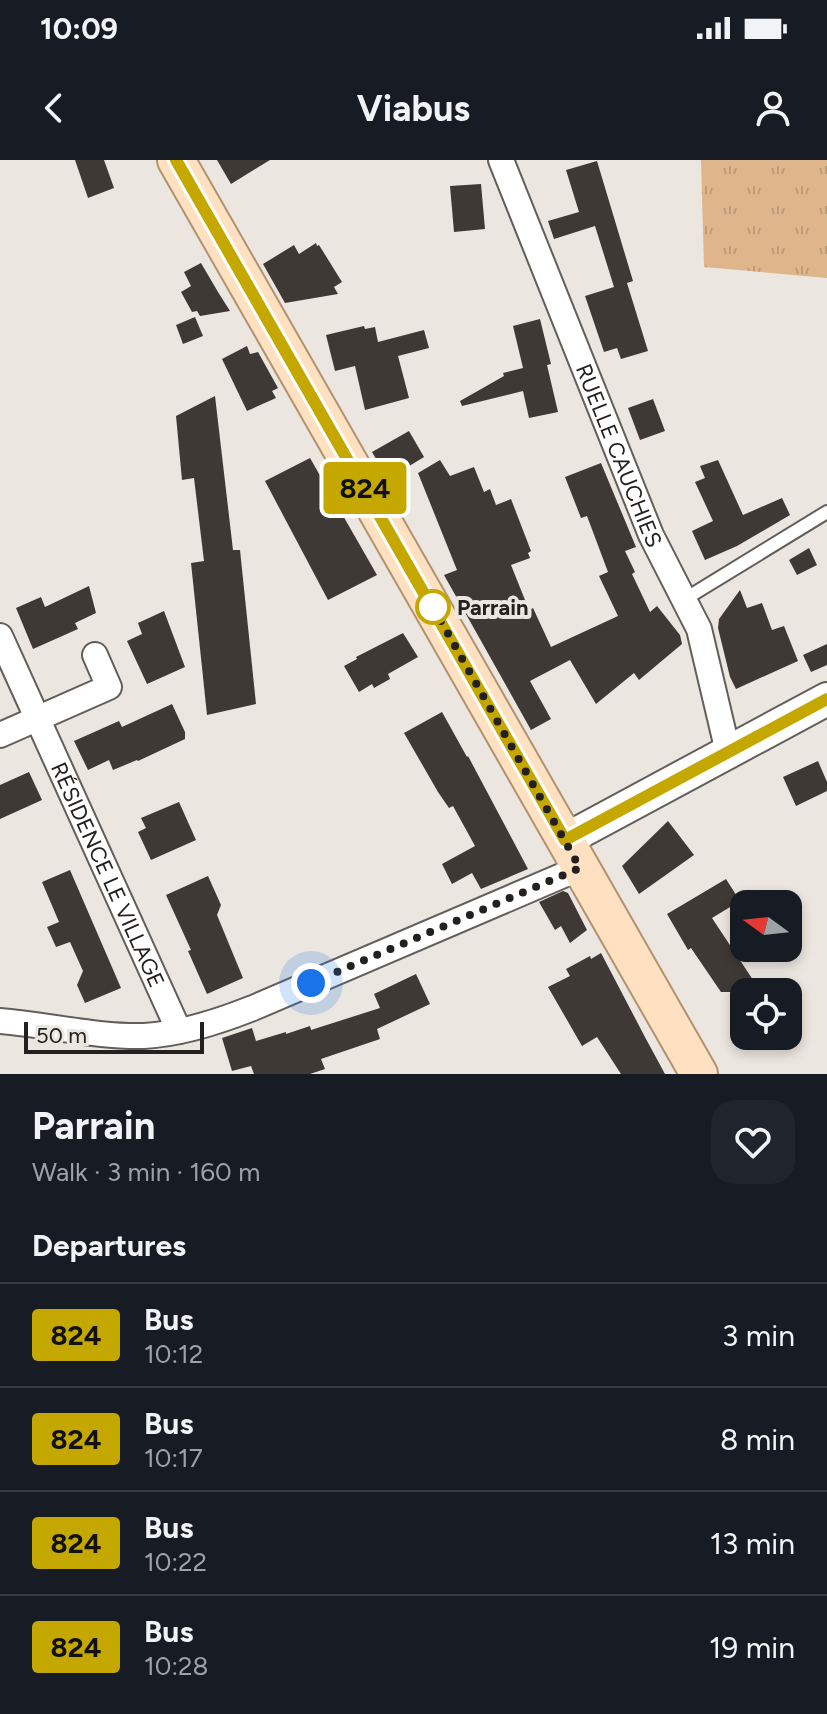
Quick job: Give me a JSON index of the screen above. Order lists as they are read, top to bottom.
{
  "streets": {
    "street": ["RUELLE CAUCHIES", "RÉSIDENCE LE VILLAGE"]
  },
  "places": ["Parrain"],
  "lines": ["bus line 824"],
  "scale_bar": "50 m",
  "north": "left",
  "page": {
    "status": "10:09",
    "header": "Viabus",
    "on_map": "824",
    "scale": "50 m",
    "heading": [
      ["Parrain", "Walk · 3 min · 160 m"],
      "Departures"
    ],
    "list": [
      {
        "mark": "824",
        "name": "Bus",
        "note": "10:12",
        "value": "3 min"
      },
      {
        "mark": "824",
        "name": "Bus",
        "note": "10:17",
        "value": "8 min"
      },
      {
        "mark": "824",
        "name": "Bus",
        "note": "10:22",
        "value": "13 min"
      },
      {
        "mark": "824",
        "name": "Bus",
        "note": "10:28",
        "value": "19 min"
      }
    ]
  }
}
